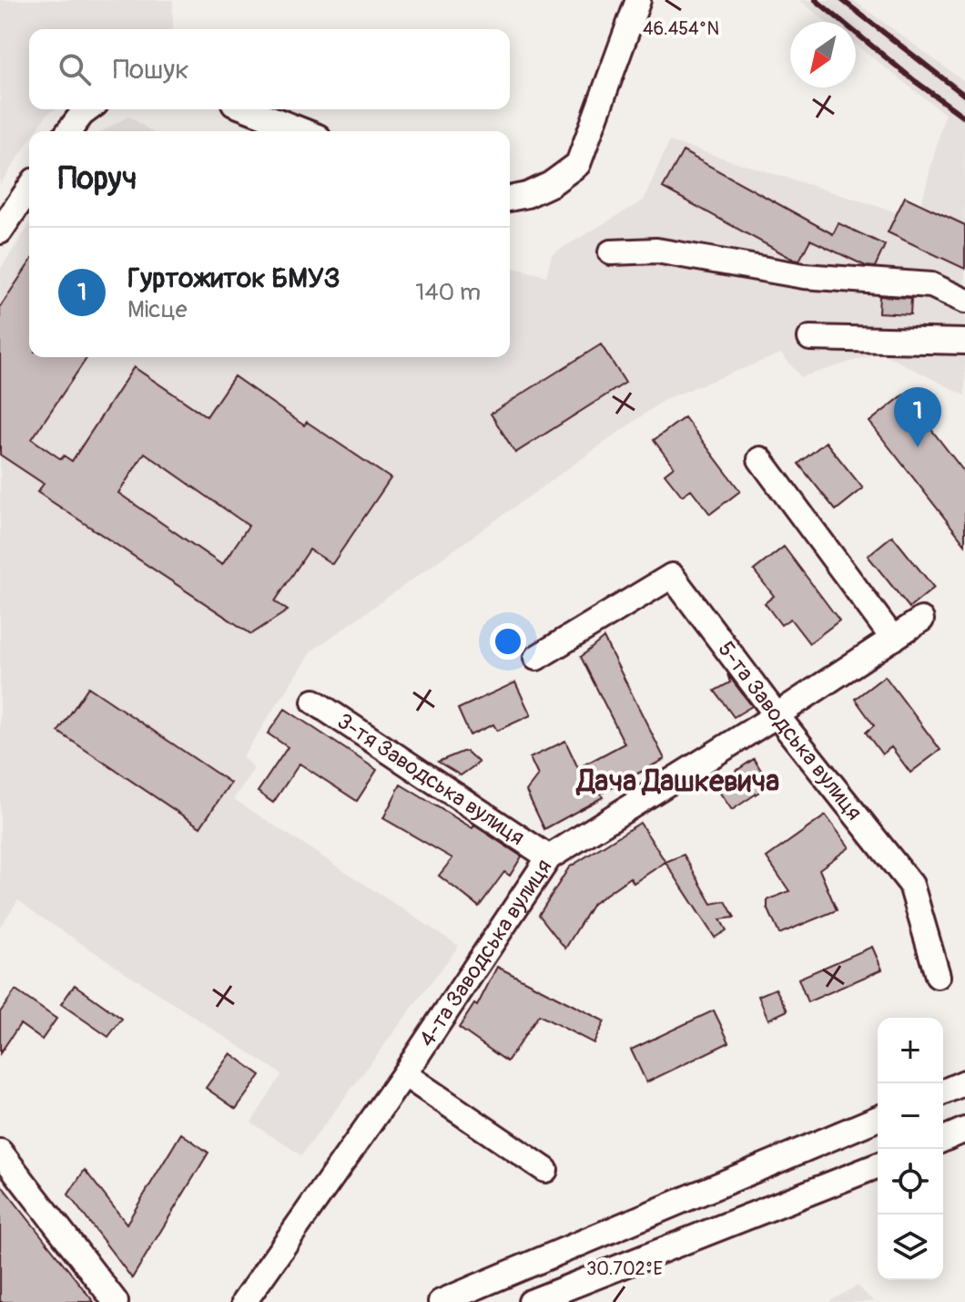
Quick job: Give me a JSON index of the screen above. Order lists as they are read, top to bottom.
{
  "streets": {
    "street": ["5-та Заводська вулиця", "3-тя Заводська вулиця", "4-та Заводська вулиця"]
  },
  "crossings": [
    ["5-та Заводська вулиця", "4-та Заводська вулиця"],
    ["3-тя Заводська вулиця", "4-та Заводська вулиця"]
  ],
  "districts": ["Дача Дашкевича"],
  "north": "bottom left",
  "page": {
    "search": "Пошук",
    "heading": "Поруч",
    "list": [
      {
        "mark": "1",
        "name": "Гуртожиток БМУЗ",
        "note": "Місце",
        "value": "140 m"
      }
    ],
    "pins": "1",
    "map_buttons": ["+", "−"]
  },
  "coordinates": ["46.454°N", "30.702°E"]
}
